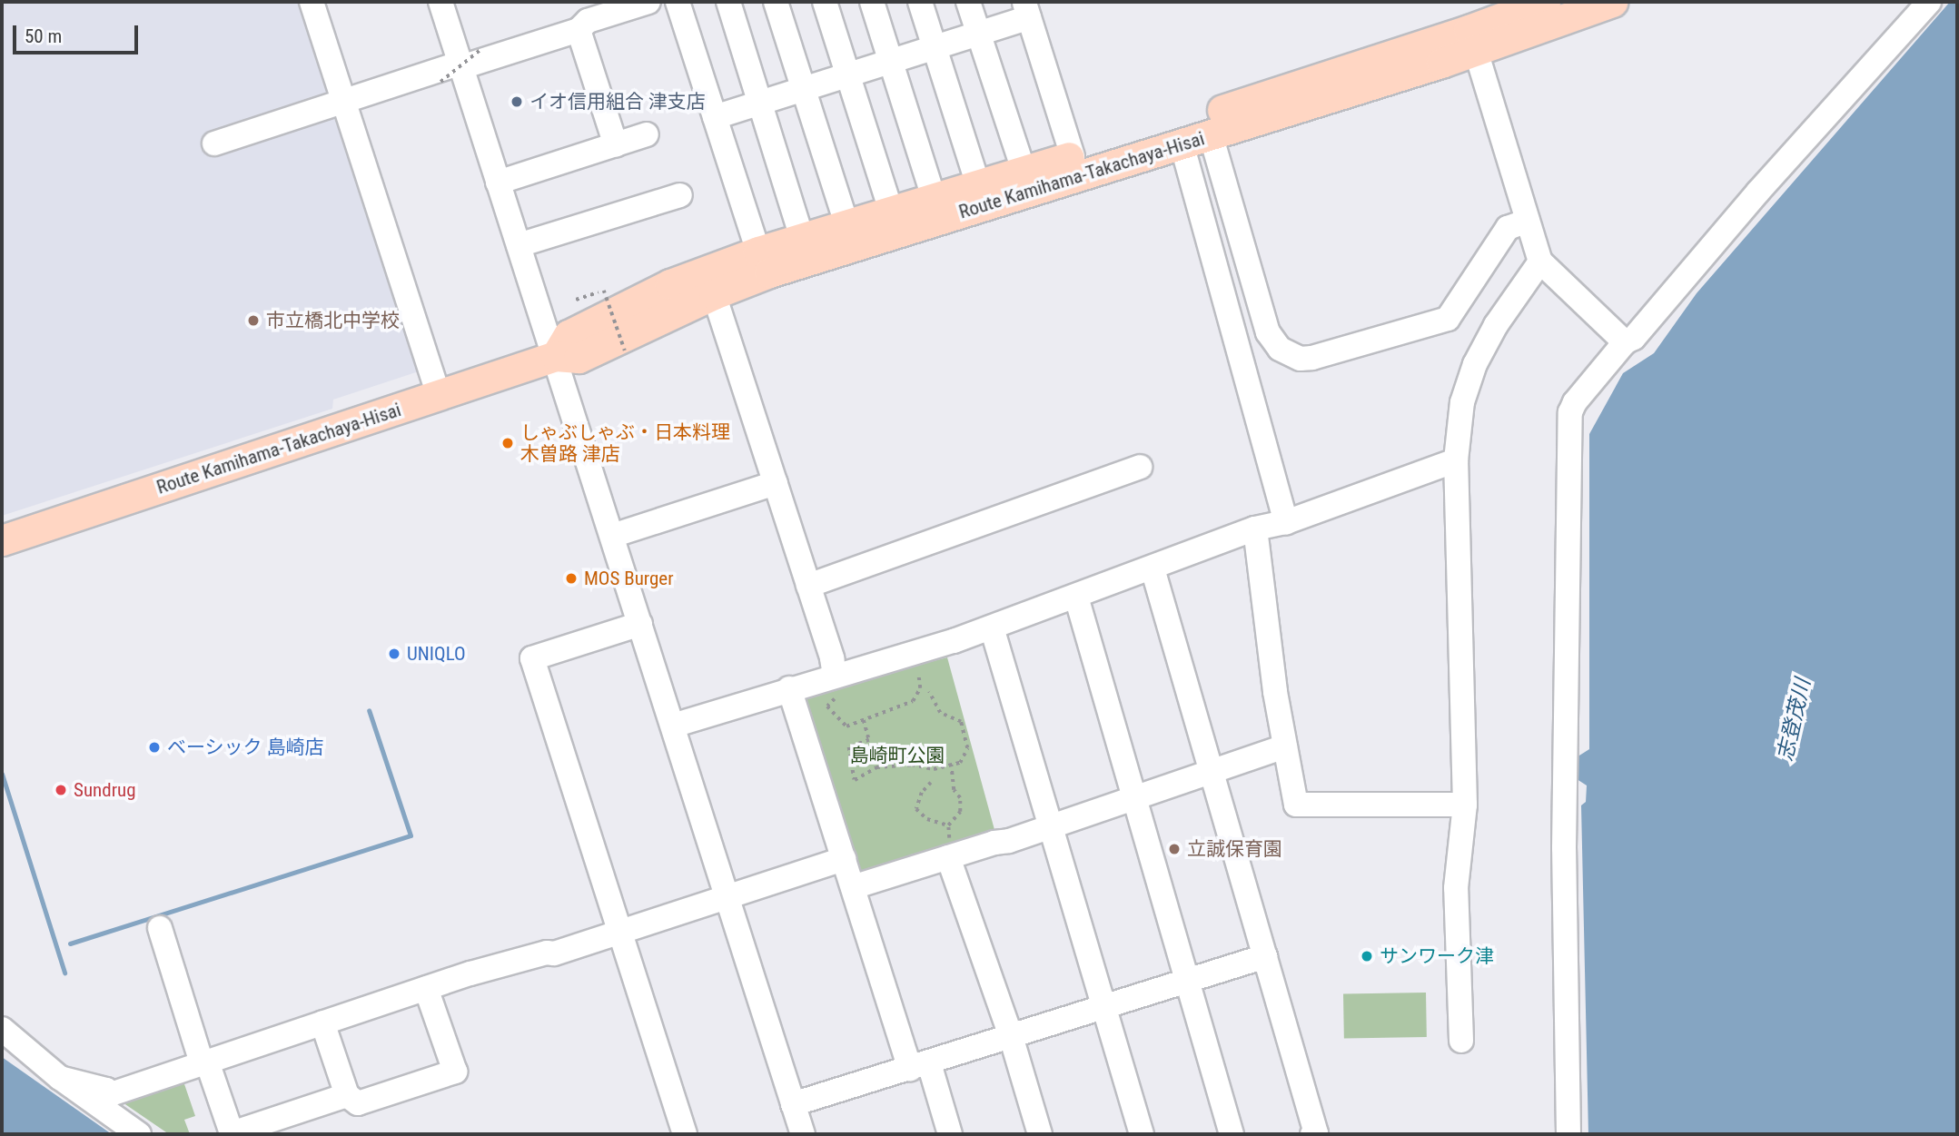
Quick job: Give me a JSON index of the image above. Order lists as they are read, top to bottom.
{
  "streets": {
    "main road": ["Route Kamihama-Takachaya-Hisai"]
  },
  "water": ["志登茂川"],
  "parks": ["島崎町公園"],
  "places": [
    "イオ信用組合 津支店",
    "市立橋北中学校",
    "しゃぶしゃぶ・日本料理 木曽路 津店",
    "MOS Burger",
    "UNIQLO",
    "ベーシック 島崎店",
    "Sundrug",
    "立誠保育園",
    "サンワーク津"
  ],
  "scale_bar": "50 m"
}
